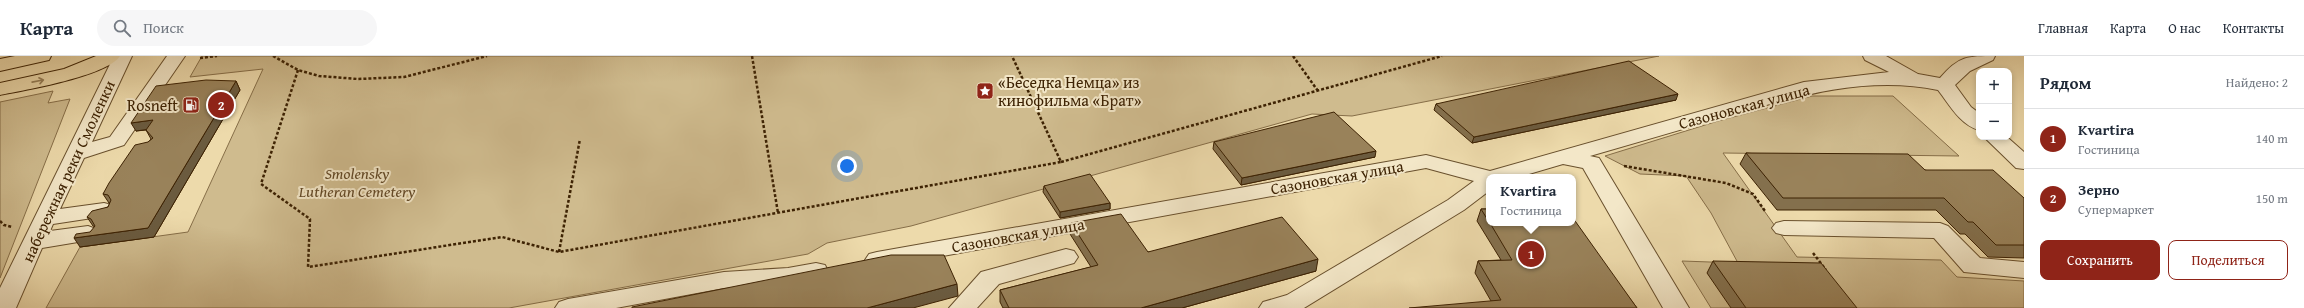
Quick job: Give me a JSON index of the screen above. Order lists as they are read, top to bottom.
{
  "streets": {
    "main road": ["набережная реки Смоленки"],
    "street": ["Сазоновская улица"]
  },
  "parks": ["Smolensky Lutheran Cemetery"],
  "places": {
    "place": ["«Беседка Немца» из кинофильма «Брат»"],
    "fuel station": ["Rosneft"]
  },
  "page": {
    "header": "Карта",
    "search": "Поиск",
    "nav": [
      "Главная",
      "Карта",
      "О нас",
      "Контакты"
    ],
    "heading": ["Рядом", "Найдено: 2"],
    "map_buttons": ["+", "−"],
    "pins": ["2", "1"],
    "list": [
      {
        "mark": "1",
        "name": "Kvartira",
        "note": "Гостиница",
        "value": "140 m"
      },
      {
        "mark": "2",
        "name": "Зерно",
        "note": "Супермаркет",
        "value": "150 m"
      }
    ],
    "popup": ["Kvartira", "Гостиница"],
    "buttons": ["Сохранить", "Поделиться"]
  }
}
